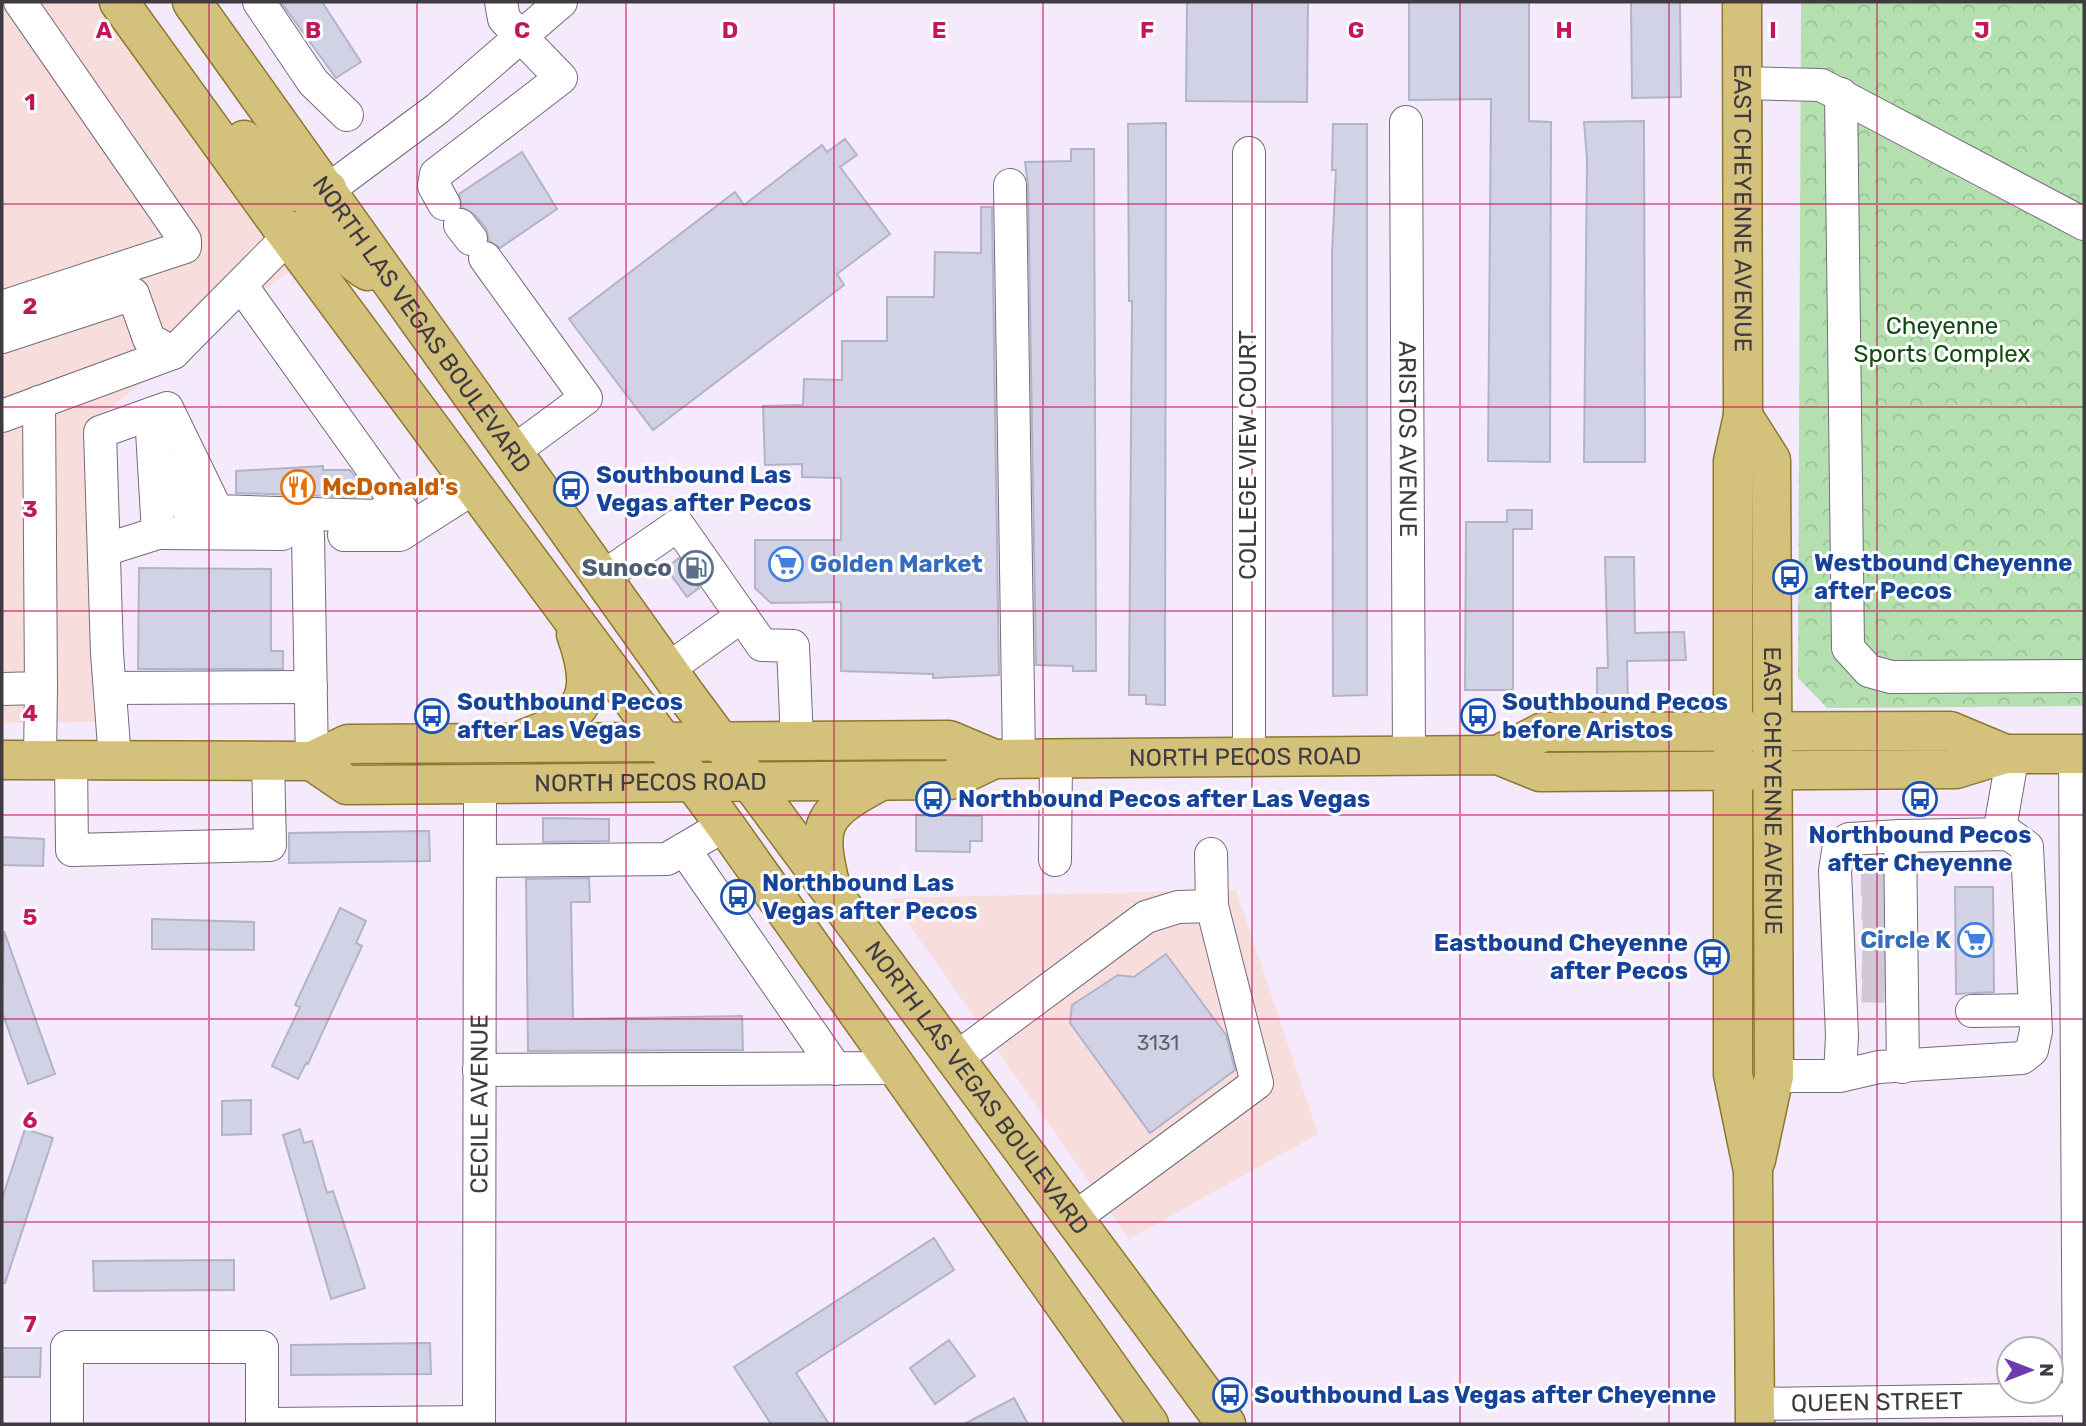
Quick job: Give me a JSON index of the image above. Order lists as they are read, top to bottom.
{
  "streets": {
    "main road": ["EAST CHEYENNE AVENUE", "NORTH LAS VEGAS BOULEVARD", "NORTH PECOS ROAD"],
    "street": [
      "ARISTOS AVENUE",
      "COLLEGE VIEW COURT",
      "CECILE AVENUE",
      "QUEEN STREET"
    ]
  },
  "crossings": [
    ["EAST CHEYENNE AVENUE", "NORTH PECOS ROAD"],
    ["EAST CHEYENNE AVENUE", "QUEEN STREET"],
    ["NORTH LAS VEGAS BOULEVARD", "NORTH PECOS ROAD"],
    ["ARISTOS AVENUE", "NORTH PECOS ROAD"],
    ["COLLEGE VIEW COURT", "NORTH PECOS ROAD"],
    ["NORTH PECOS ROAD", "CECILE AVENUE"]
  ],
  "parks": ["Cheyenne Sports Complex"],
  "places": {
    "restaurant": ["McDonald's"],
    "bus stop": [
      "Southbound Las Vegas after Pecos",
      "Westbound Cheyenne after Pecos",
      "Southbound Pecos after Las Vegas",
      "Southbound Pecos before Aristos",
      "Northbound Pecos after Las Vegas",
      "Northbound Pecos after Cheyenne",
      "Northbound Las Vegas after Pecos",
      "Eastbound Cheyenne after Pecos",
      "Southbound Las Vegas after Cheyenne"
    ],
    "supermarket": ["Golden Market", "Circle K"],
    "fuel station": ["Sunoco"]
  },
  "house_numbers": ["3131"],
  "north": "right",
  "grid": {
    "columns": [
      "A",
      "B",
      "C",
      "D",
      "E",
      "F",
      "G",
      "H",
      "I",
      "J"
    ],
    "rows": [
      "1",
      "2",
      "3",
      "4",
      "5",
      "6",
      "7"
    ]
  }
}
